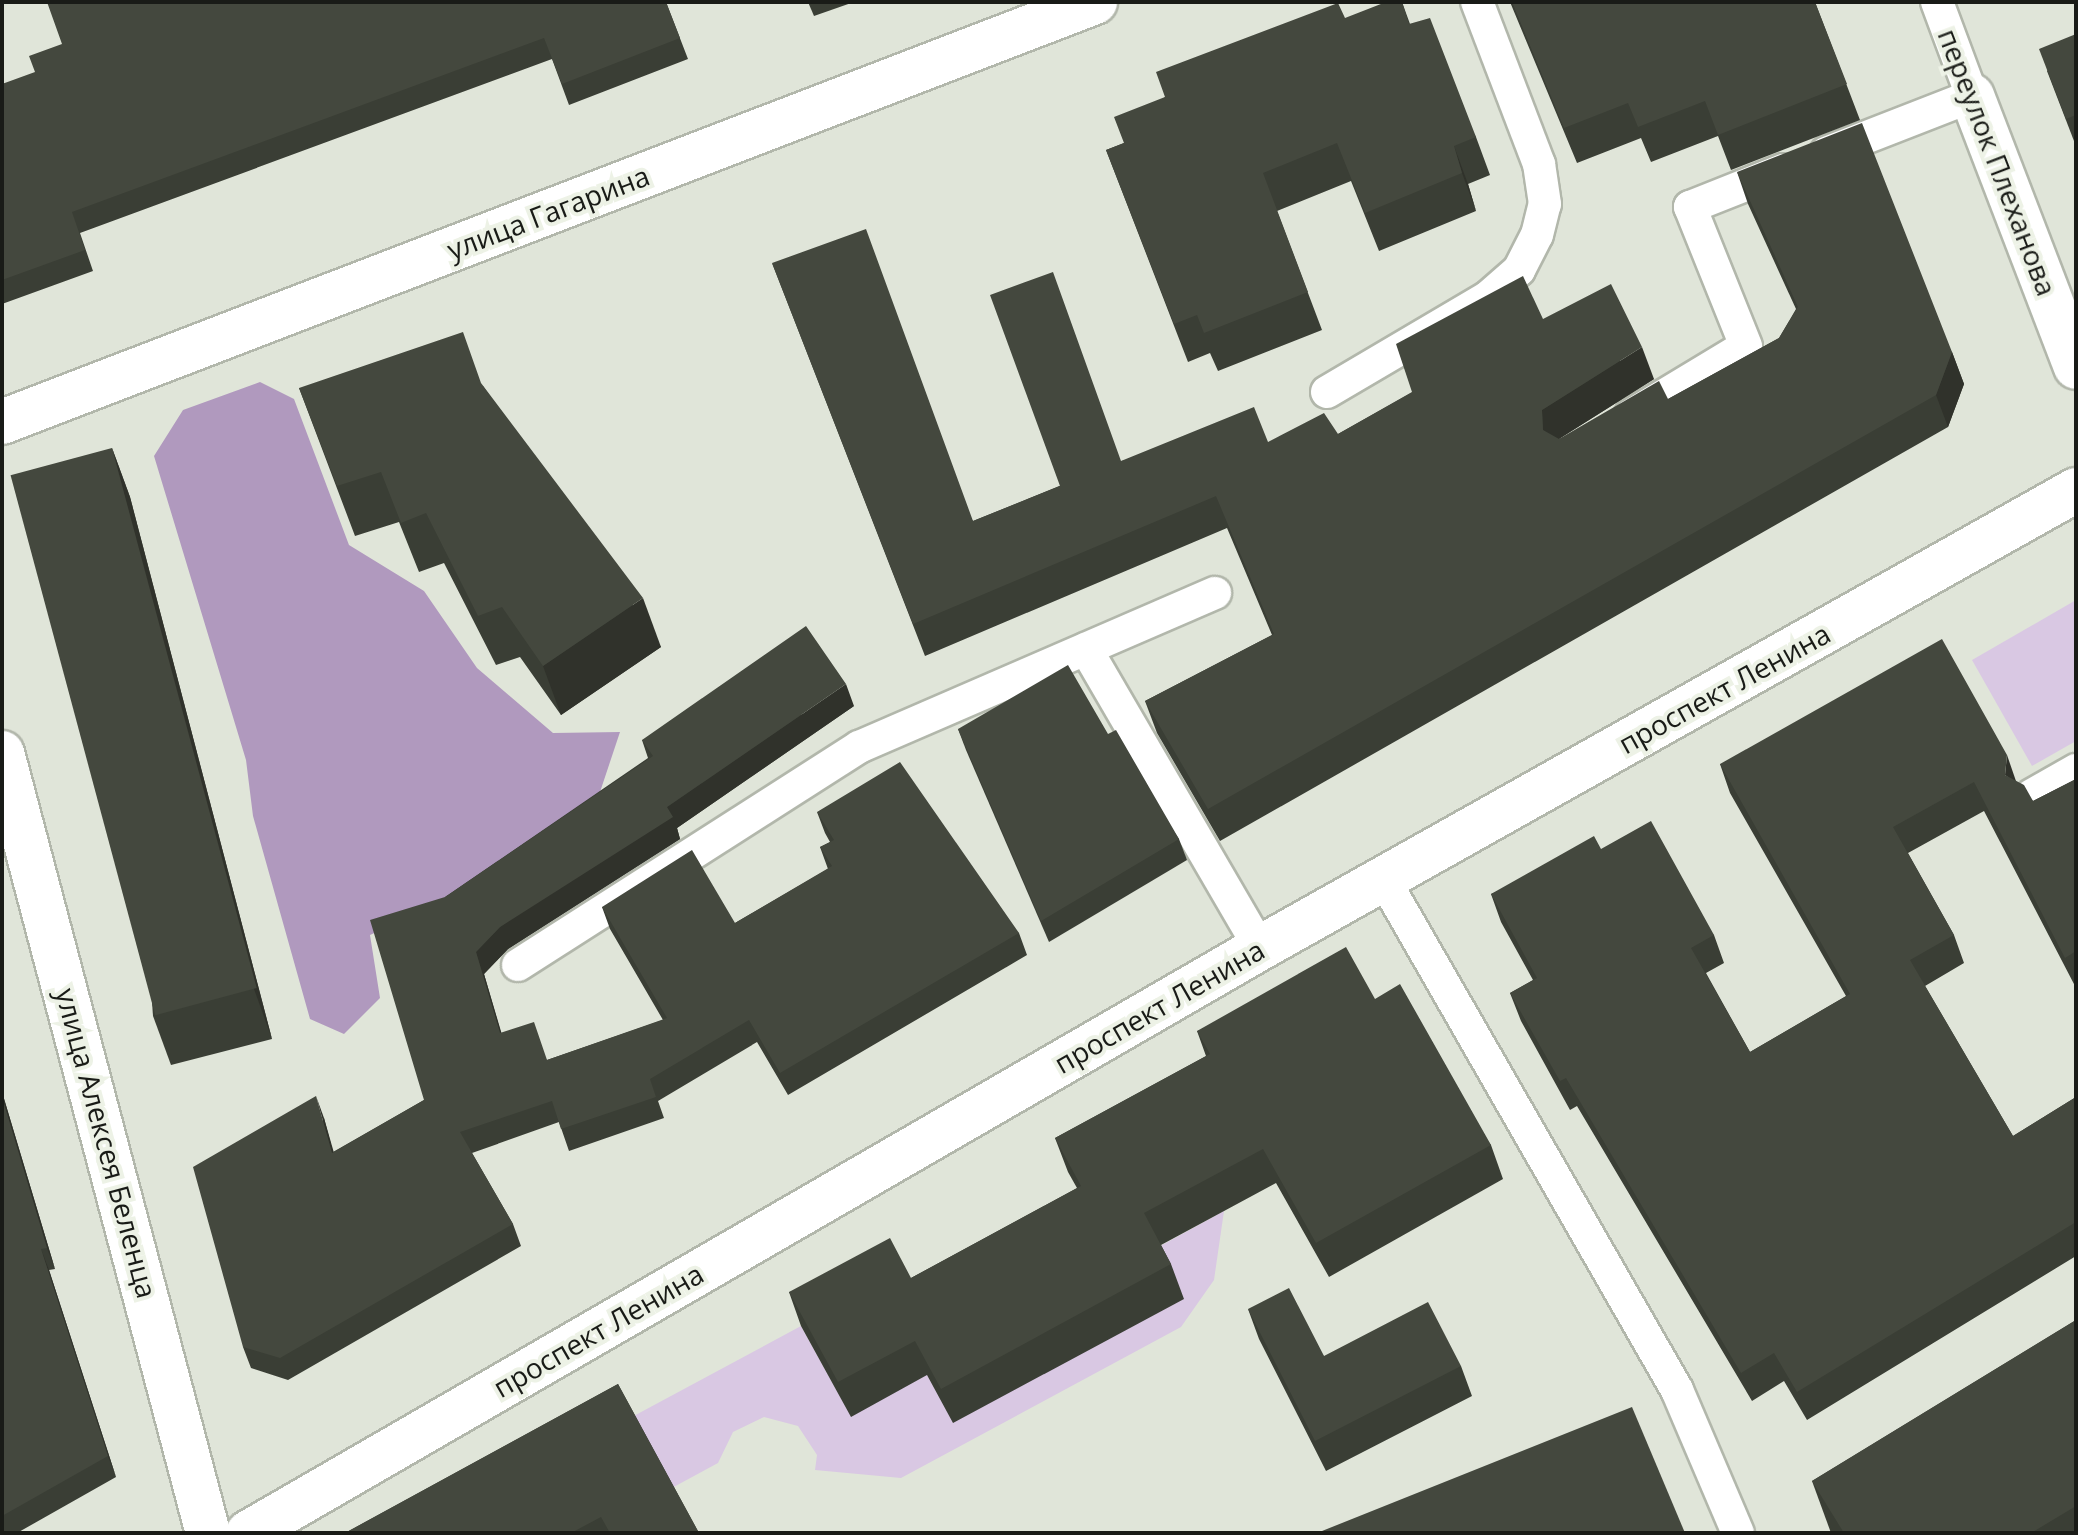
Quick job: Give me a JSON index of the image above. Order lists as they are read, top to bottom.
{
  "streets": {
    "main road": [
      "переулок Плеханова",
      "улица Гагарина",
      "проспект Ленина",
      "улица Алексея Беленца"
    ]
  }
}
